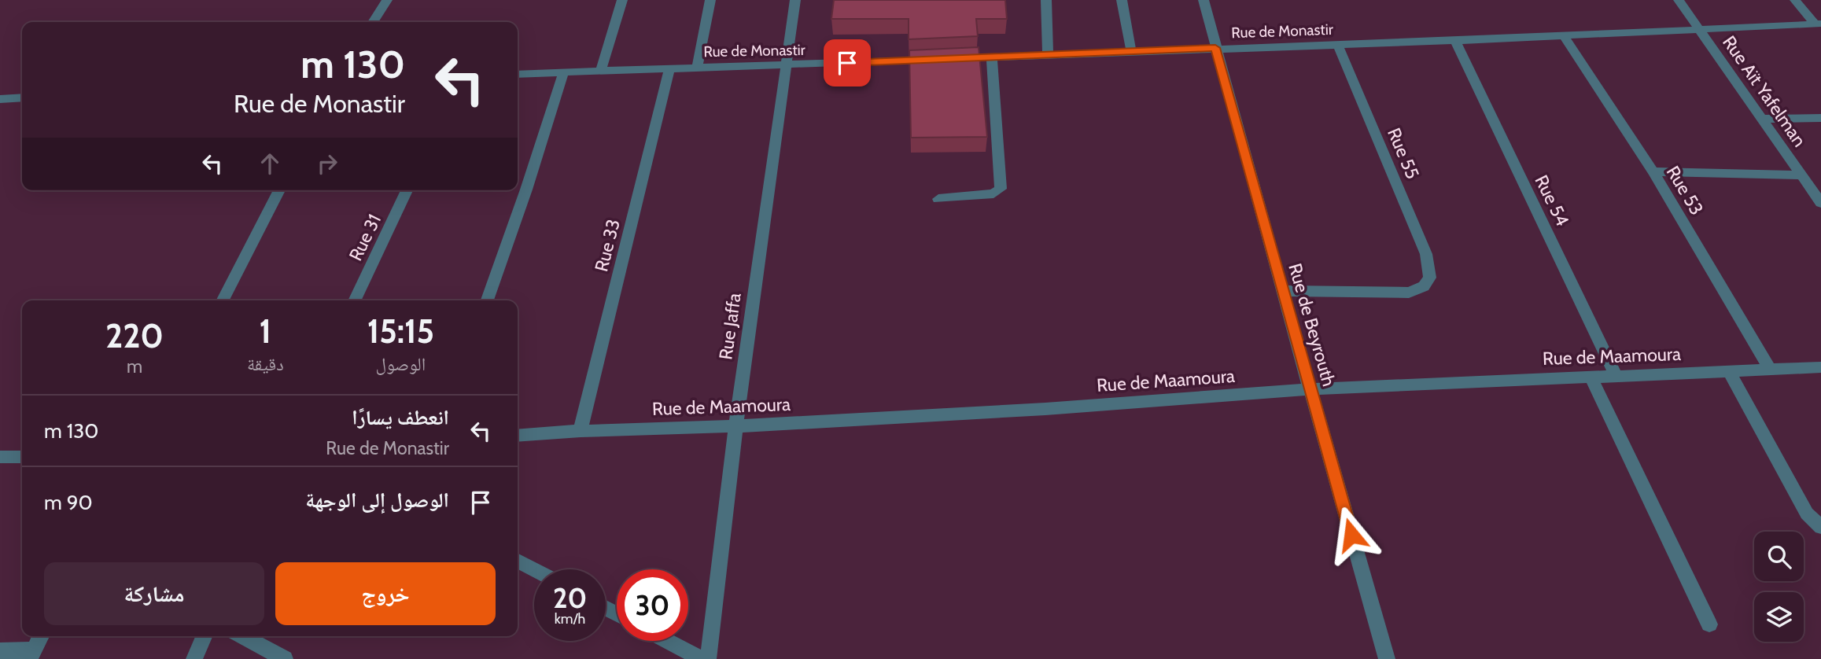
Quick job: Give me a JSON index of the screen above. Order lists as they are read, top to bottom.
{
  "streets": {
    "street": [
      "Rue de Monastir",
      "Rue Aït Yafelman",
      "Rue 55",
      "Rue 53",
      "Rue 54",
      "Rue 31",
      "Rue 33",
      "Rue de Beyrouth",
      "Rue Jaffa",
      "Rue de Maamoura"
    ]
  },
  "crossings": [
    ["Rue de Monastir", "Rue Aït Yafelman"],
    ["Rue de Monastir", "Rue 55"],
    ["Rue de Monastir", "Rue 53"],
    ["Rue de Monastir", "Rue 54"],
    ["Rue de Monastir", "Rue 33"],
    ["Rue de Monastir", "Rue de Beyrouth"],
    ["Rue de Monastir", "Rue Jaffa"],
    ["Rue 55", "Rue de Beyrouth"],
    ["Rue 53", "Rue de Maamoura"],
    ["Rue 54", "Rue de Maamoura"],
    ["Rue 33", "Rue de Maamoura"],
    ["Rue de Beyrouth", "Rue de Maamoura"],
    ["Rue Jaffa", "Rue de Maamoura"]
  ],
  "page": {
    "turn": ["130 m", "Rue de Monastir"],
    "eta": [
      "15:15",
      "الوصول",
      "1",
      "دقيقة",
      "220",
      "m"
    ],
    "list": [
      {
        "name": "انعطف يسارًا",
        "note": "Rue de Monastir",
        "value": "130 m"
      },
      {
        "name": "الوصول إلى الوجهة",
        "value": "90 m"
      }
    ],
    "buttons": ["خروج", "مشاركة"],
    "speed": "20 km/h",
    "limit": "30"
  }
}
